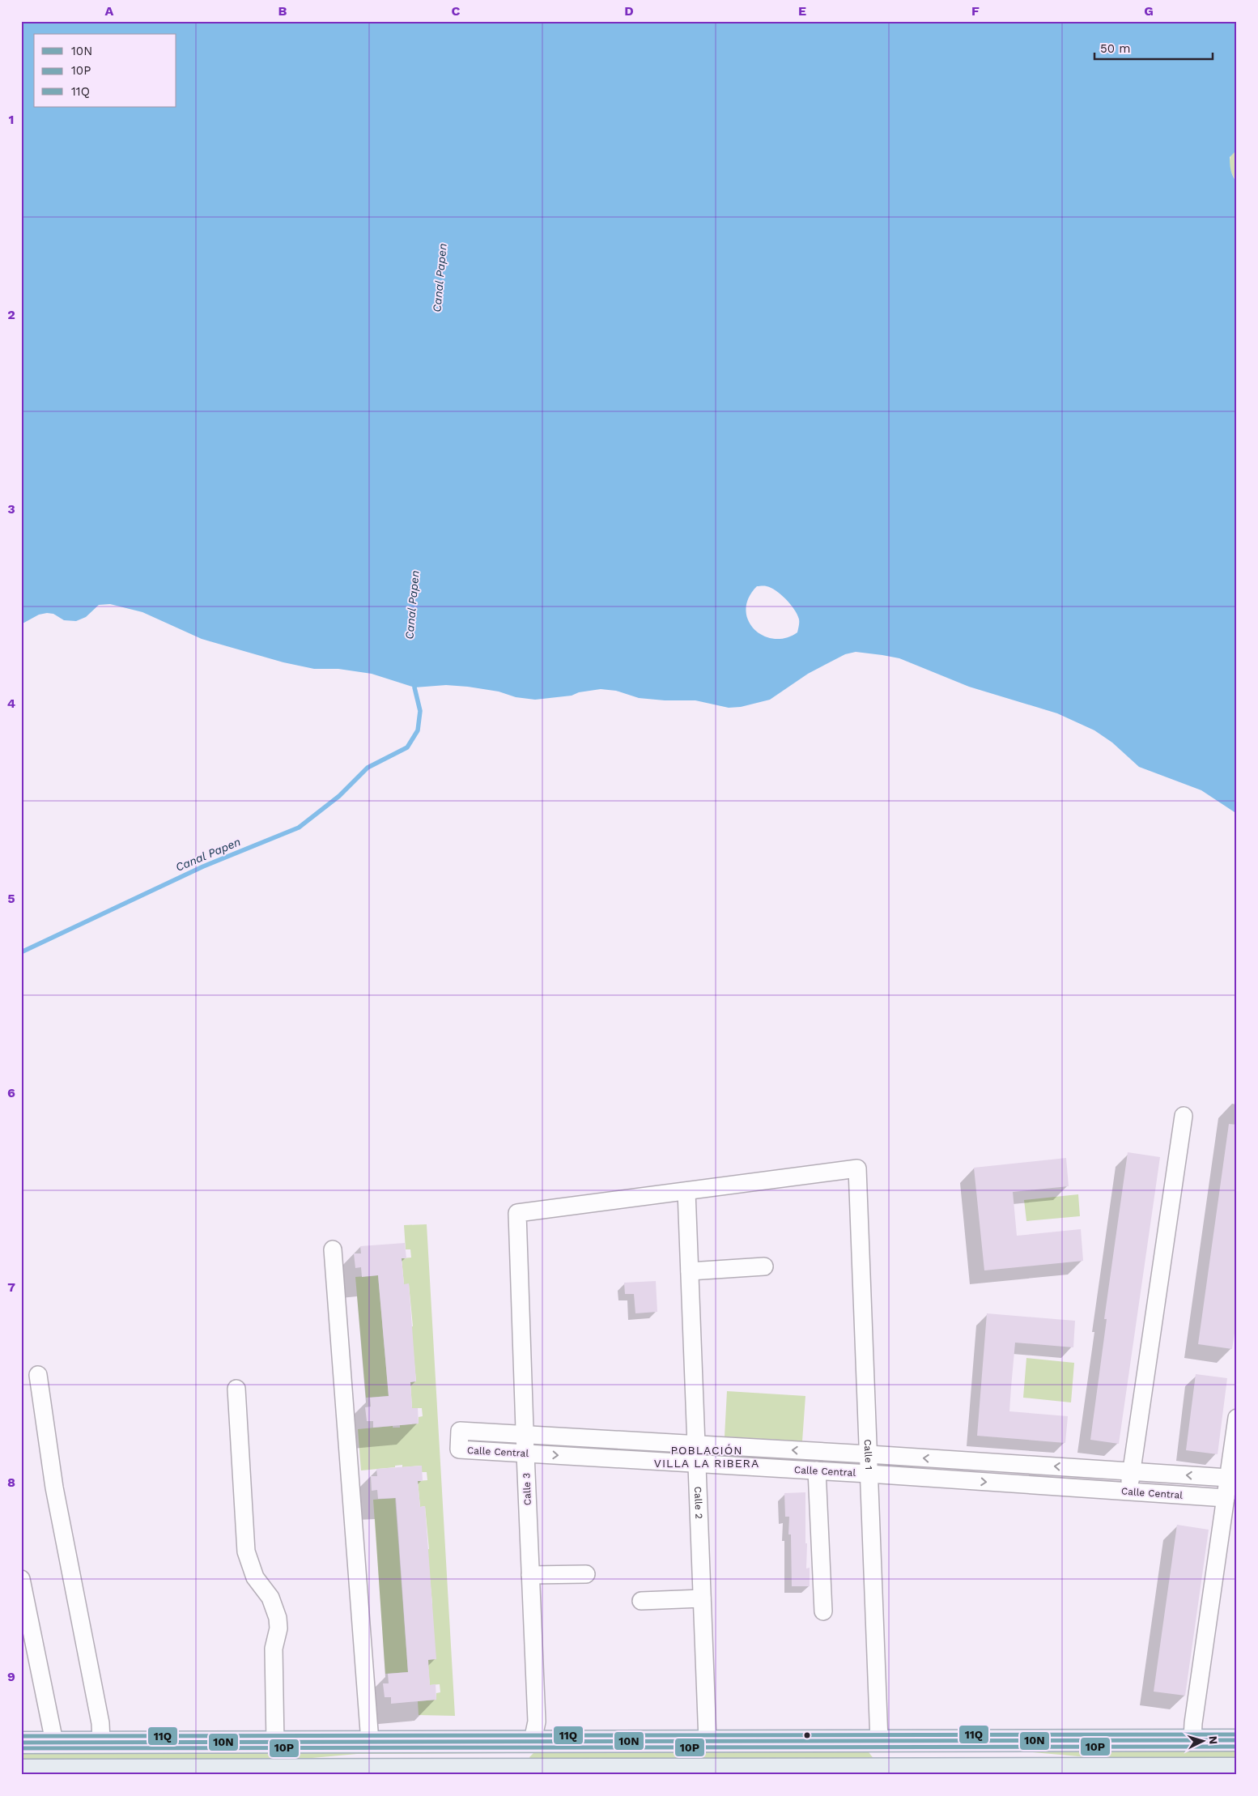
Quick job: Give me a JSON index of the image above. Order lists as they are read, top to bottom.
{
  "streets": {
    "street": [
      "Calle Central",
      "Calle 1",
      "Calle 3",
      "Calle 2"
    ]
  },
  "crossings": [
    ["Calle Central", "Calle 1"],
    ["Calle Central", "Calle 3"],
    ["Calle Central", "Calle 2"],
    ["Calle 1", "Calle 3"],
    ["Calle 1", "Calle 2"],
    ["Calle 3", "Calle 2"]
  ],
  "districts": ["POBLACIÓN VILLA LA RIBERA"],
  "water": ["Canal Papen"],
  "lines": ["transit line 11Q", "transit line 10N", "transit line 10P"],
  "legend": ["10N", "10P", "11Q"],
  "scale_bar": "50 m",
  "north": "right",
  "grid": {
    "columns": [
      "A",
      "B",
      "C",
      "D",
      "E",
      "F",
      "G"
    ],
    "rows": [
      "1",
      "2",
      "3",
      "4",
      "5",
      "6",
      "7",
      "8",
      "9"
    ]
  }
}
